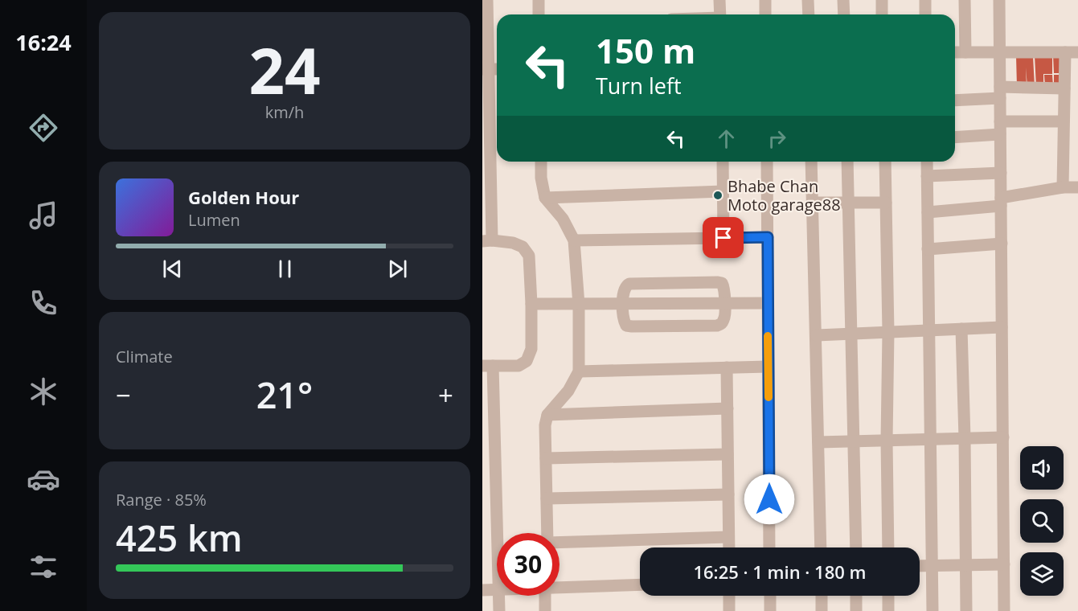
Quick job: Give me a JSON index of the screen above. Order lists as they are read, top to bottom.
{
  "places": ["Bhabe Chan Moto garage88"],
  "page": {
    "tabs": "16:24",
    "tile": [
      ["24", "km/h"],
      "Climate",
      ["Range · 85%", "425 km"]
    ],
    "turn": ["150 m", "Turn left"],
    "song": ["Golden Hour", "Lumen"],
    "heat": ["−", "21°", "+"],
    "limit": "30",
    "trip": "16:25 · 1 min · 180 m"
  }
}
